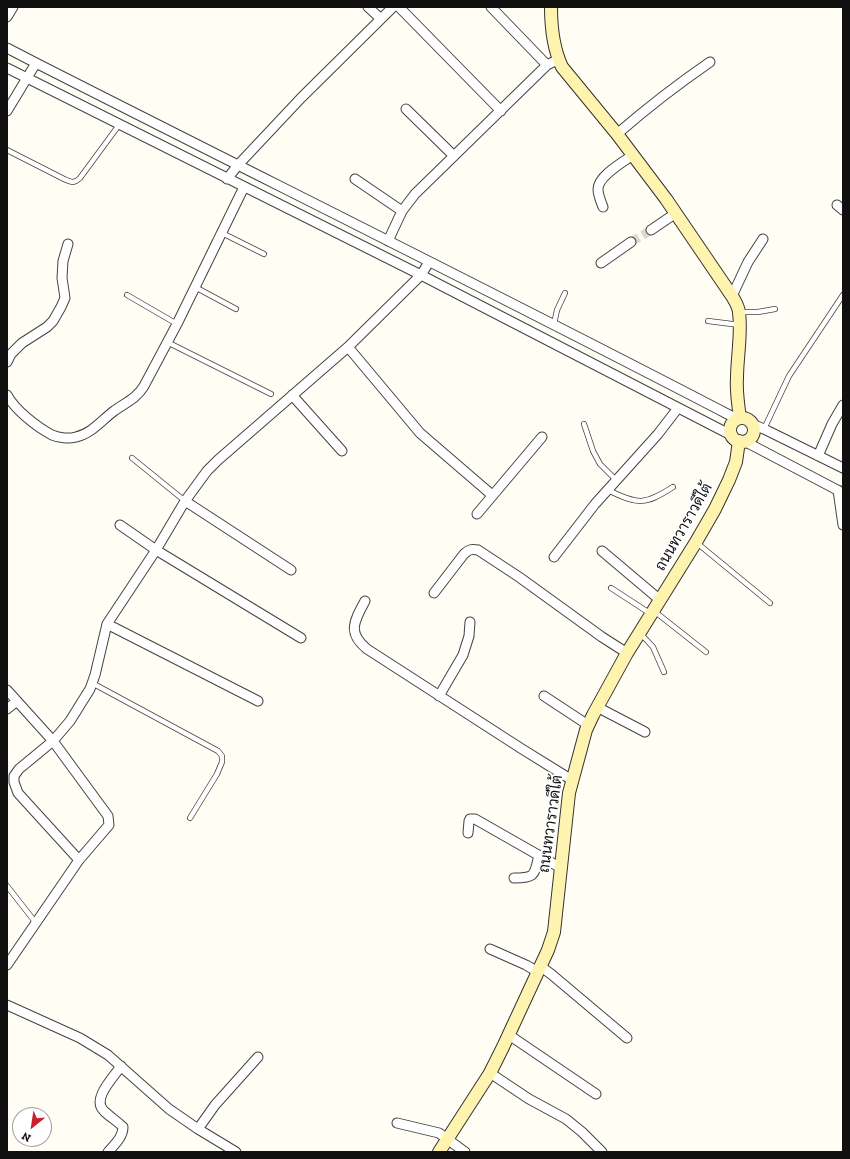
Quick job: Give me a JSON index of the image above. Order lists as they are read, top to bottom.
{
  "streets": {
    "street": ["ถนนทวาราวดีใต้"]
  },
  "north": "bottom left"
}
